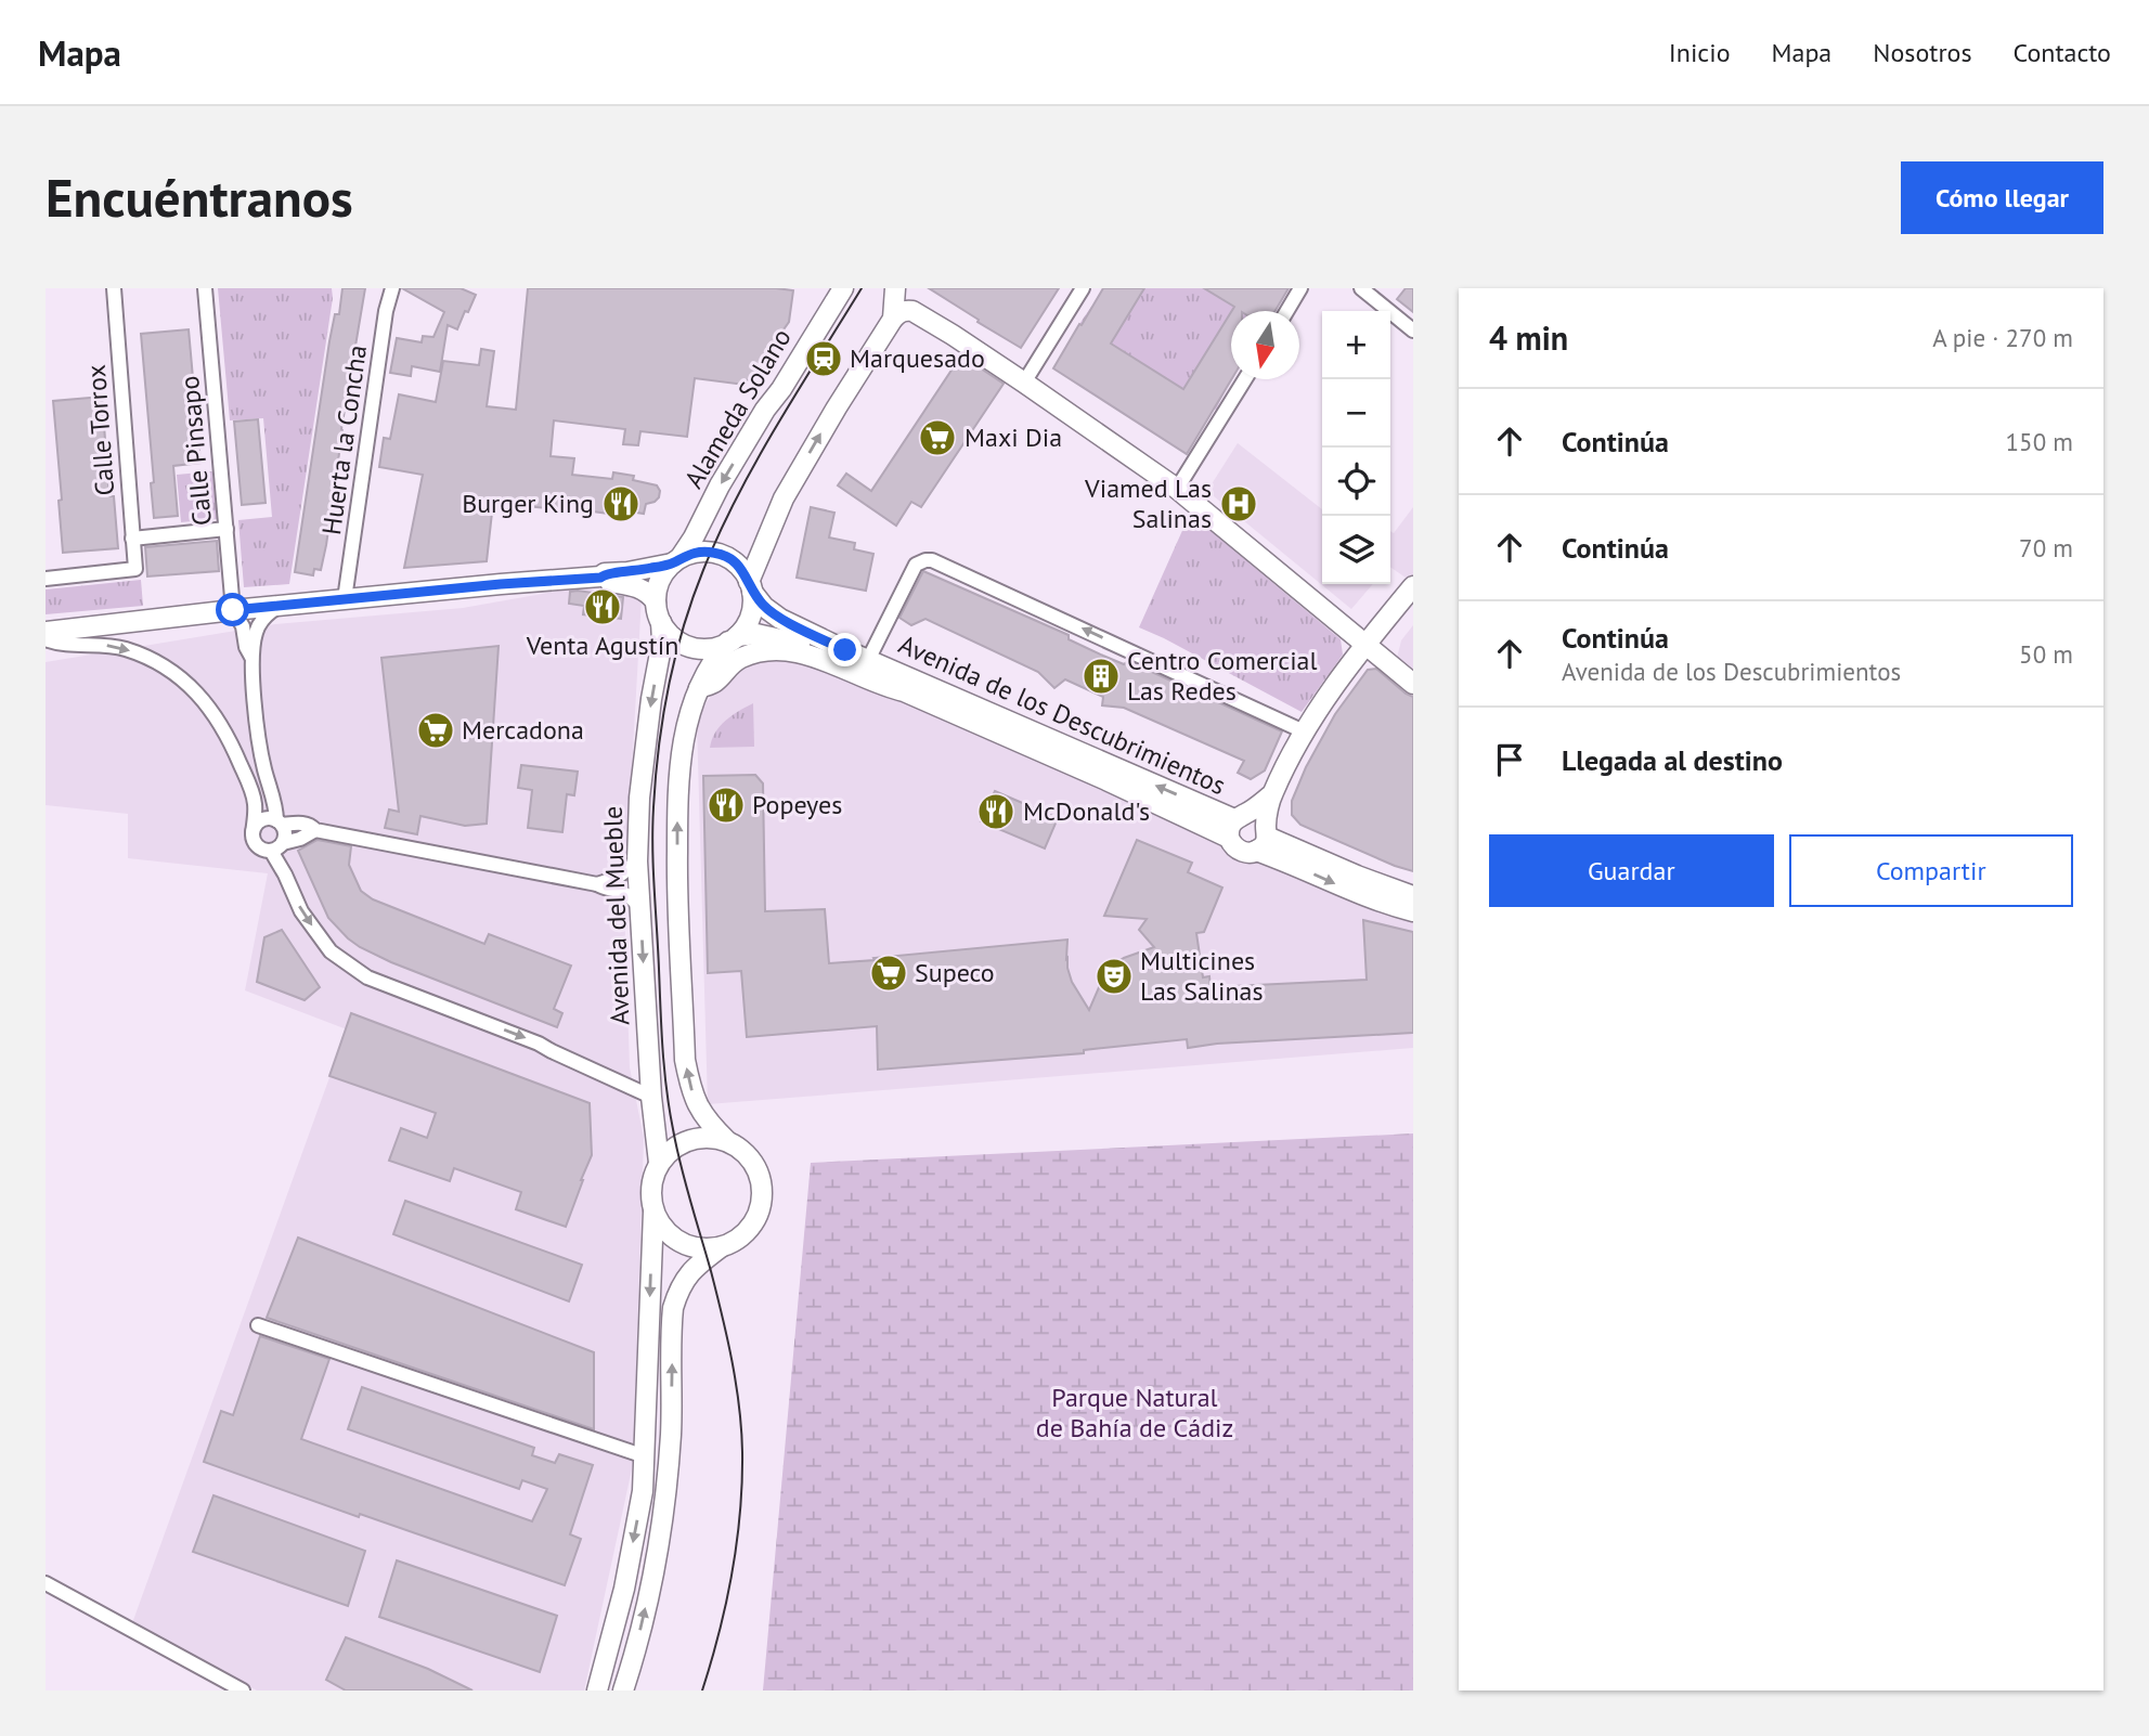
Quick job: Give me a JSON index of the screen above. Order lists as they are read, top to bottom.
{
  "streets": {
    "main road": ["Alameda Solano", "Avenida de los Descubrimientos", "Avenida del Mueble"],
    "street": ["Calle Torrox", "Huerta la Concha", "Calle Pinsapo"]
  },
  "crossings": [
    ["Alameda Solano", "Avenida de los Descubrimientos"],
    ["Alameda Solano", "Avenida del Mueble"],
    ["Avenida de los Descubrimientos", "Avenida del Mueble"]
  ],
  "parks": ["Parque Natural de Bahía de Cádiz"],
  "places": {
    "station": ["Marquesado"],
    "supermarket": ["Maxi Dia", "Mercadona", "Supeco"],
    "restaurant": [
      "Burger King",
      "Venta Agustín",
      "Popeyes",
      "McDonald's"
    ],
    "hospital": ["Viamed Las Salinas"],
    "building": ["Centro Comercial Las Redes"],
    "theatre": ["Multicines Las Salinas"]
  },
  "north": "bottom",
  "page": {
    "header": "Mapa",
    "nav": [
      "Inicio",
      "Mapa",
      "Nosotros",
      "Contacto"
    ],
    "buttons": [
      "Cómo llegar",
      ["Guardar", "Compartir"]
    ],
    "title": "Encuéntranos",
    "heading": ["4 min", "A pie · 270 m"],
    "map_buttons": ["+", "−"],
    "list": [
      ["Continúa", "150 m"],
      ["Continúa", "70 m"],
      ["Continúa", "Avenida de los Descubrimientos", "50 m"],
      "Llegada al destino"
    ]
  }
}
